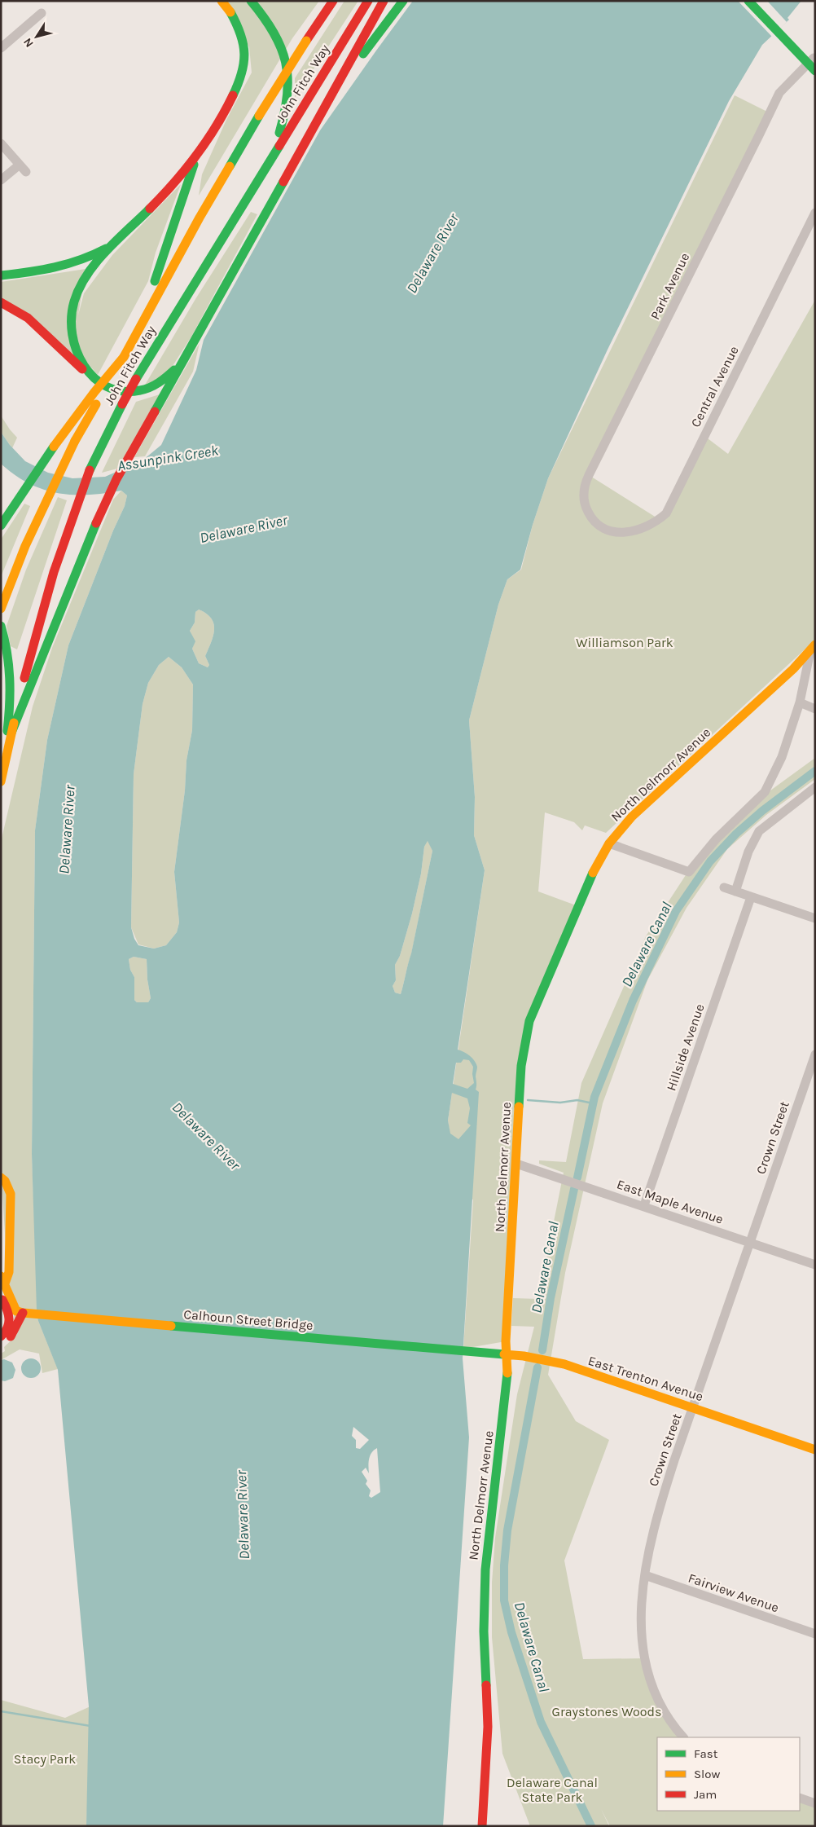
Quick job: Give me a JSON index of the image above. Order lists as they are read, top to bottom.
{
  "streets": {
    "main road": [
      "John Fitch Way",
      "North Delmorr Avenue",
      "Calhoun Street Bridge",
      "East Trenton Avenue"
    ],
    "street": [
      "Park Avenue",
      "Central Avenue",
      "Hillside Avenue",
      "Crown Street",
      "East Maple Avenue",
      "Fairview Avenue"
    ]
  },
  "crossings": [
    ["Park Avenue", "Central Avenue"],
    ["North Delmorr Avenue", "East Maple Avenue"],
    ["North Delmorr Avenue", "East Trenton Avenue"],
    ["Hillside Avenue", "East Maple Avenue"],
    ["Crown Street", "East Maple Avenue"],
    ["Crown Street", "East Trenton Avenue"],
    ["Crown Street", "Fairview Avenue"],
    ["Calhoun Street Bridge", "East Trenton Avenue"]
  ],
  "water": ["Delaware River", "Assunpink Creek", "Delaware Canal"],
  "parks": [
    "Williamson Park",
    "Graystones Woods",
    "Stacy Park",
    "Delaware Canal State Park"
  ],
  "legend": ["Fast", "Slow", "Jam"],
  "north": "bottom left"
}
